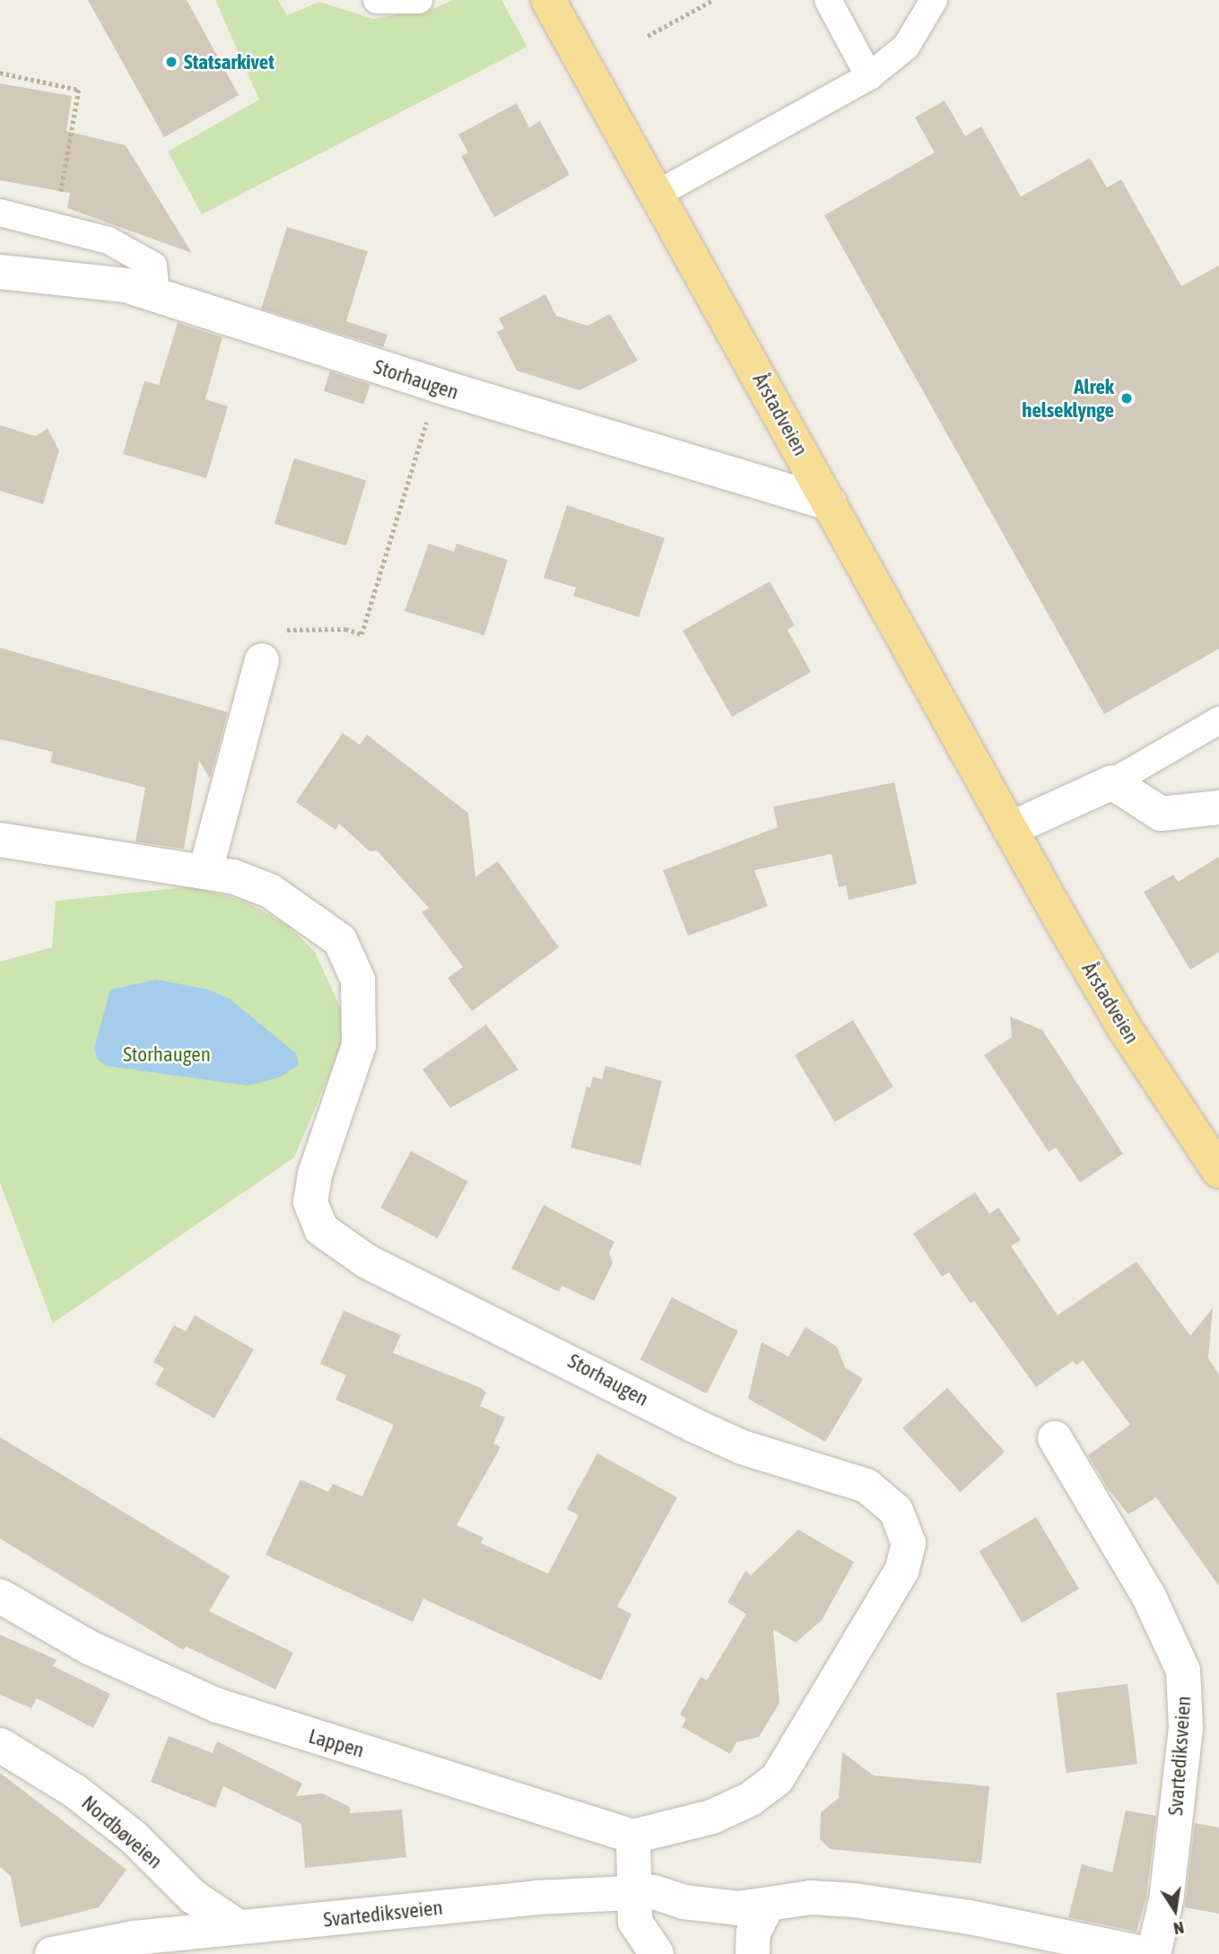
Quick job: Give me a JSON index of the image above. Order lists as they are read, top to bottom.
{
  "streets": {
    "main road": ["Årstadveien"],
    "street": [
      "Storhaugen",
      "Lappen",
      "Svartediksveien",
      "Nordbøveien"
    ]
  },
  "crossings": [
    ["Storhaugen", "Årstadveien"],
    ["Storhaugen", "Lappen"],
    ["Svartediksveien", "Nordbøveien"]
  ],
  "parks": ["Storhaugen"],
  "places": ["Statsarkivet", "Alrek helseklynge"],
  "north": "bottom"
}
